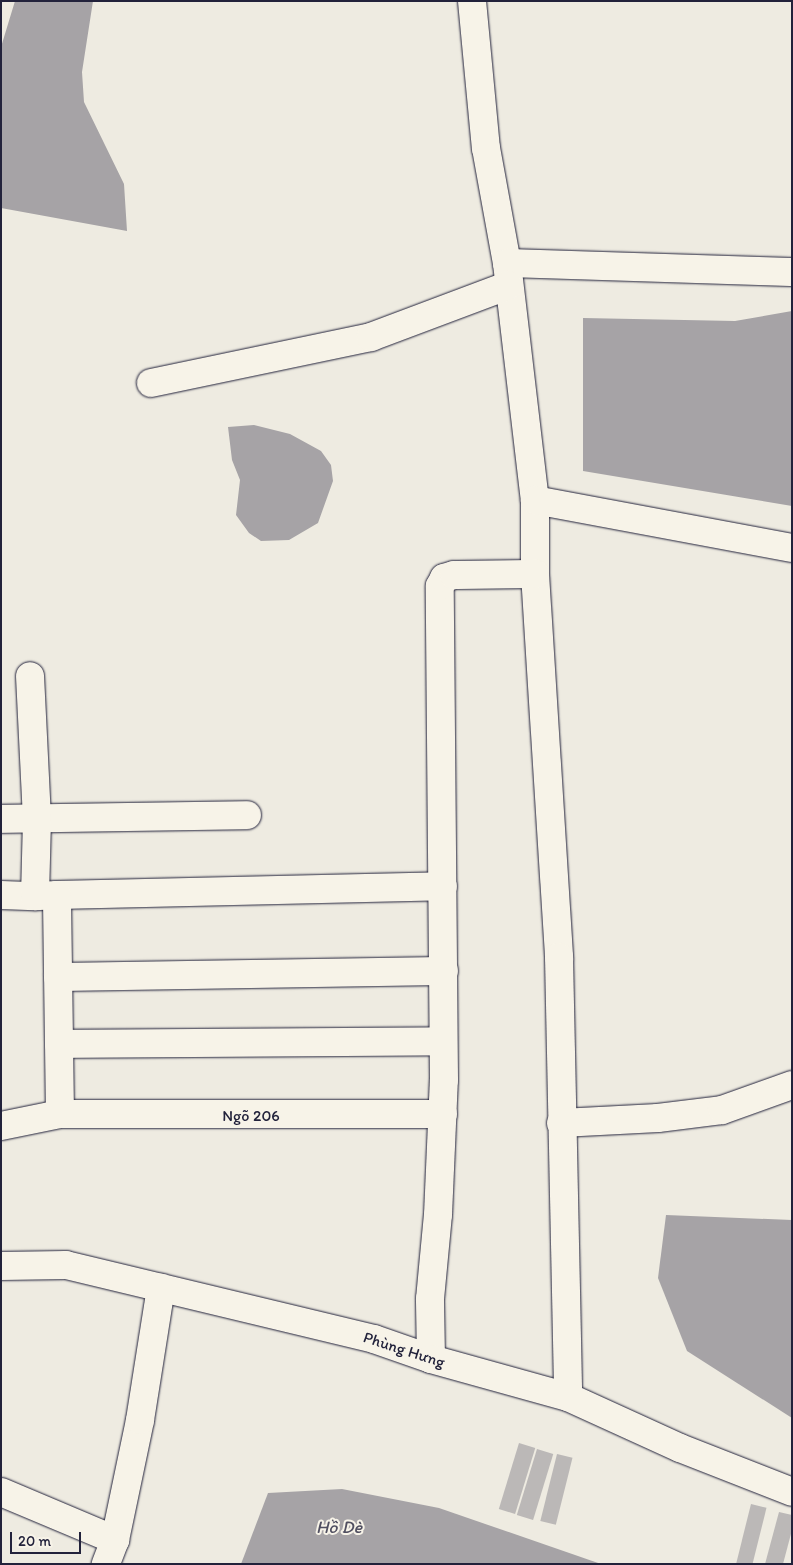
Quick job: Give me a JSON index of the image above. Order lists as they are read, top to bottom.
{
  "streets": {
    "street": ["Ngõ 206", "Phùng Hưng"]
  },
  "water": ["Hồ Dè"],
  "scale_bar": "20 m"
}
